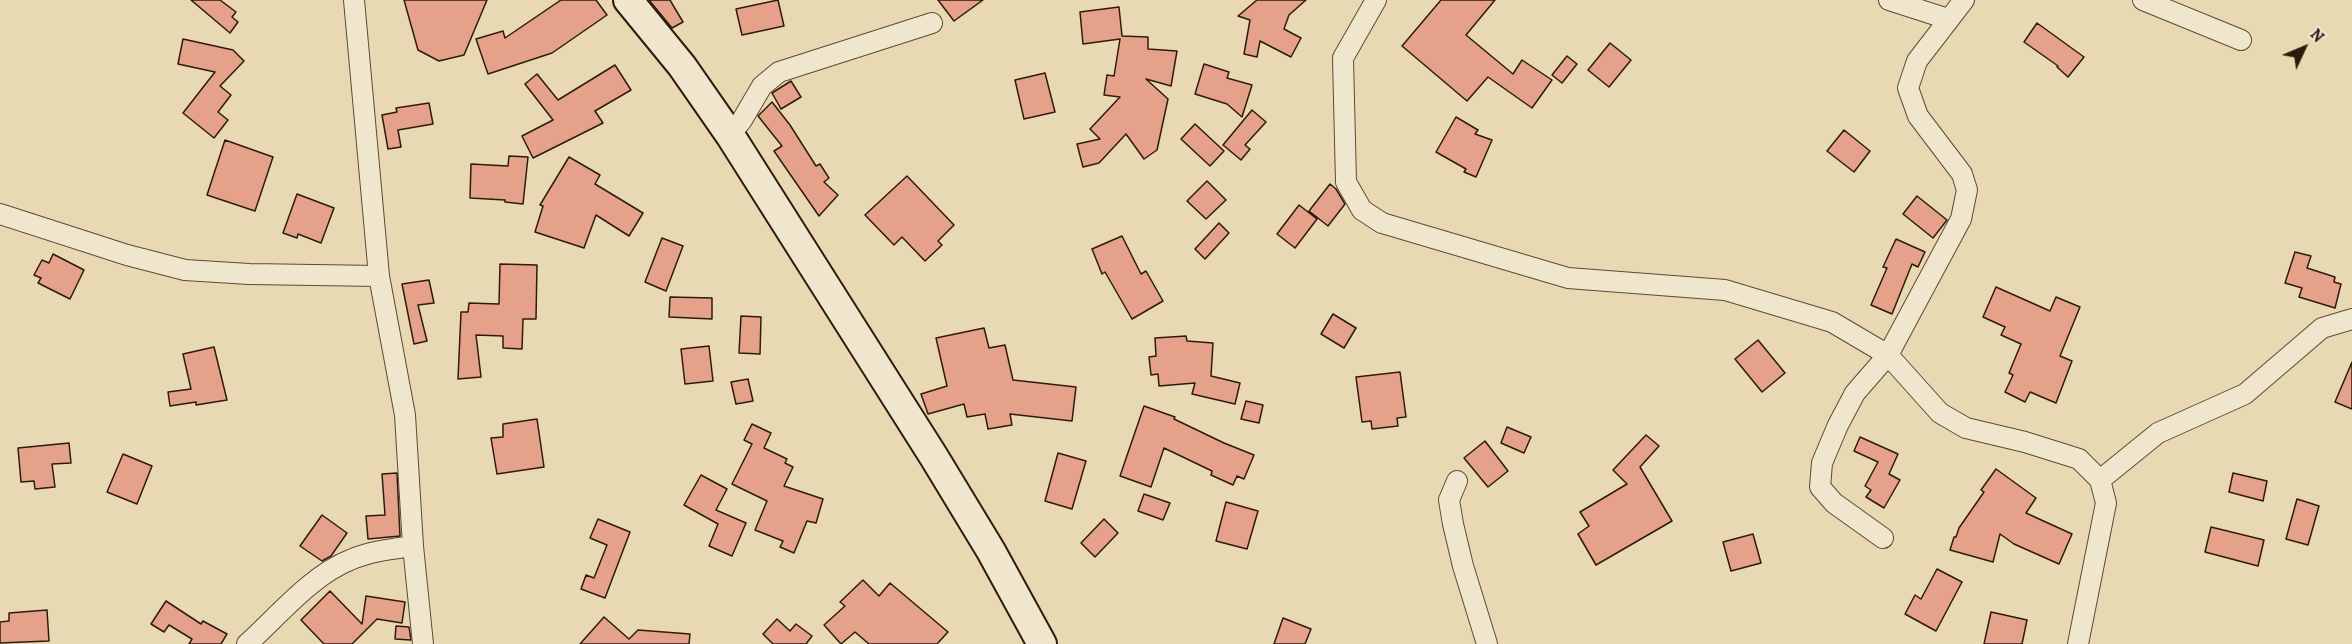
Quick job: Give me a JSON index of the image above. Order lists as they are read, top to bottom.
{
  "north": "top right"
}
